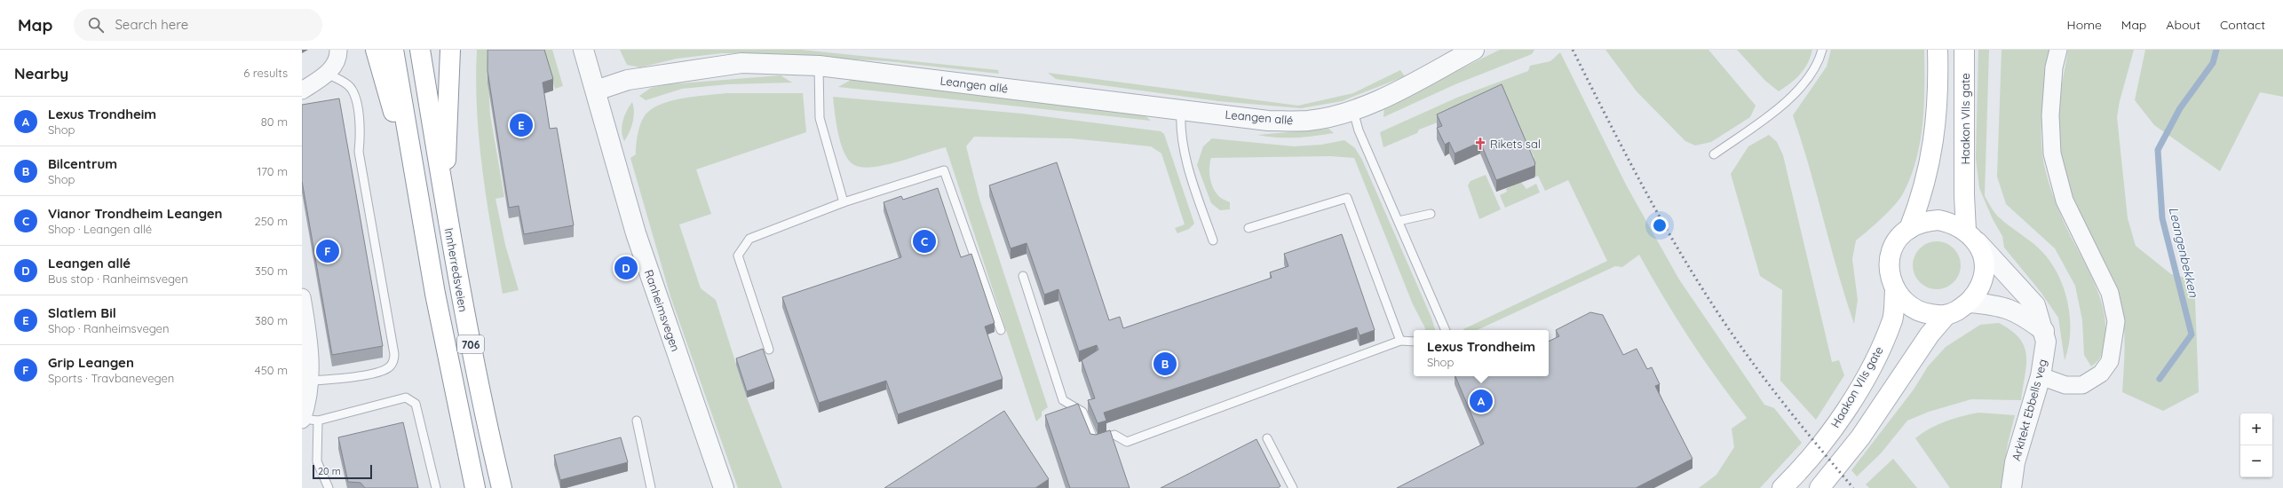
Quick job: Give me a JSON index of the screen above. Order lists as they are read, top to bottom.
{
  "streets": {
    "main road": ["Haakon VIIs gate", "Innherredsveien", "706"],
    "street": ["Leangen allé", "Ranheimsvegen", "Arkitekt Ebbells veg"]
  },
  "crossings": [
    ["Leangen allé", "Ranheimsvegen"],
    ["Haakon VIIs gate", "Arkitekt Ebbells veg"],
    ["Innherredsveien", "706"]
  ],
  "water": ["Leangenbekken"],
  "places": {
    "church": ["Rikets sal"]
  },
  "scale_bar": "20 m",
  "page": {
    "header": "Map",
    "search": "Search here",
    "nav": [
      "Home",
      "Map",
      "About",
      "Contact"
    ],
    "heading": ["Nearby", "6 results"],
    "list": [
      {
        "mark": "A",
        "name": "Lexus Trondheim",
        "note": "Shop",
        "value": "80 m"
      },
      {
        "mark": "B",
        "name": "Bilcentrum",
        "note": "Shop",
        "value": "170 m"
      },
      {
        "mark": "C",
        "name": "Vianor Trondheim Leangen",
        "note": "Shop · Leangen allé",
        "value": "250 m"
      },
      {
        "mark": "D",
        "name": "Leangen allé",
        "note": "Bus stop · Ranheimsvegen",
        "value": "350 m"
      },
      {
        "mark": "E",
        "name": "Slatlem Bil",
        "note": "Shop · Ranheimsvegen",
        "value": "380 m"
      },
      {
        "mark": "F",
        "name": "Grip Leangen",
        "note": "Sports · Travbanevegen",
        "value": "450 m"
      }
    ],
    "pins": [
      "E",
      "C",
      "F",
      "D",
      "B",
      "A"
    ],
    "popup": ["Lexus Trondheim", "Shop"],
    "map_buttons": ["+", "−"],
    "scale": "20 m"
  }
}
